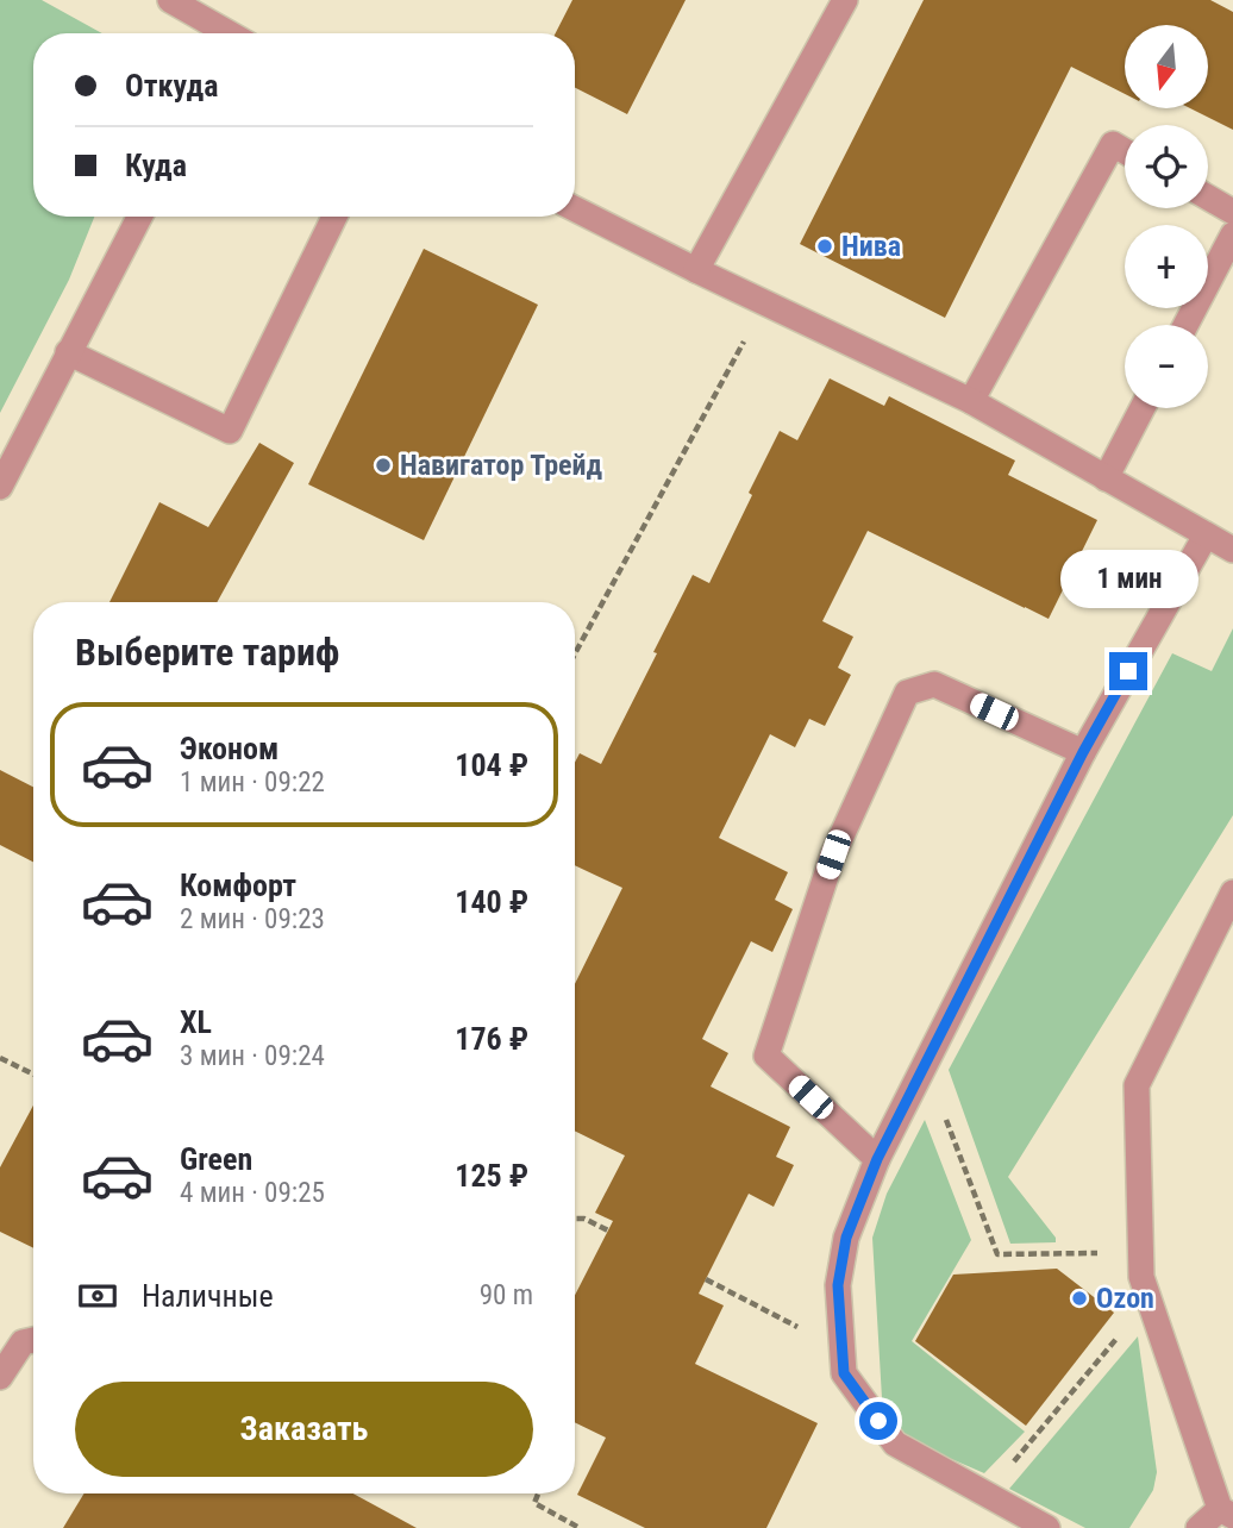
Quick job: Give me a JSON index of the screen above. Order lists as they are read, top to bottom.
{
  "places": ["Нива", "Навигатор Трейд", "Ozon"],
  "north": "bottom",
  "page": {
    "map_buttons": ["+", "−"],
    "banner": ["Откуда", "Куда"],
    "bubble": "1 мин",
    "heading": "Выберите тариф",
    "list": [
      {
        "name": "Эконом",
        "note": "1 мин · 09:22",
        "value": "104 ₽"
      },
      {
        "name": "Комфорт",
        "note": "2 мин · 09:23",
        "value": "140 ₽"
      },
      {
        "name": "XL",
        "note": "3 мин · 09:24",
        "value": "176 ₽"
      },
      {
        "name": "Green",
        "note": "4 мин · 09:25",
        "value": "125 ₽"
      }
    ],
    "pay": ["Наличные", "90 m"],
    "buttons": "Заказать"
  }
}
